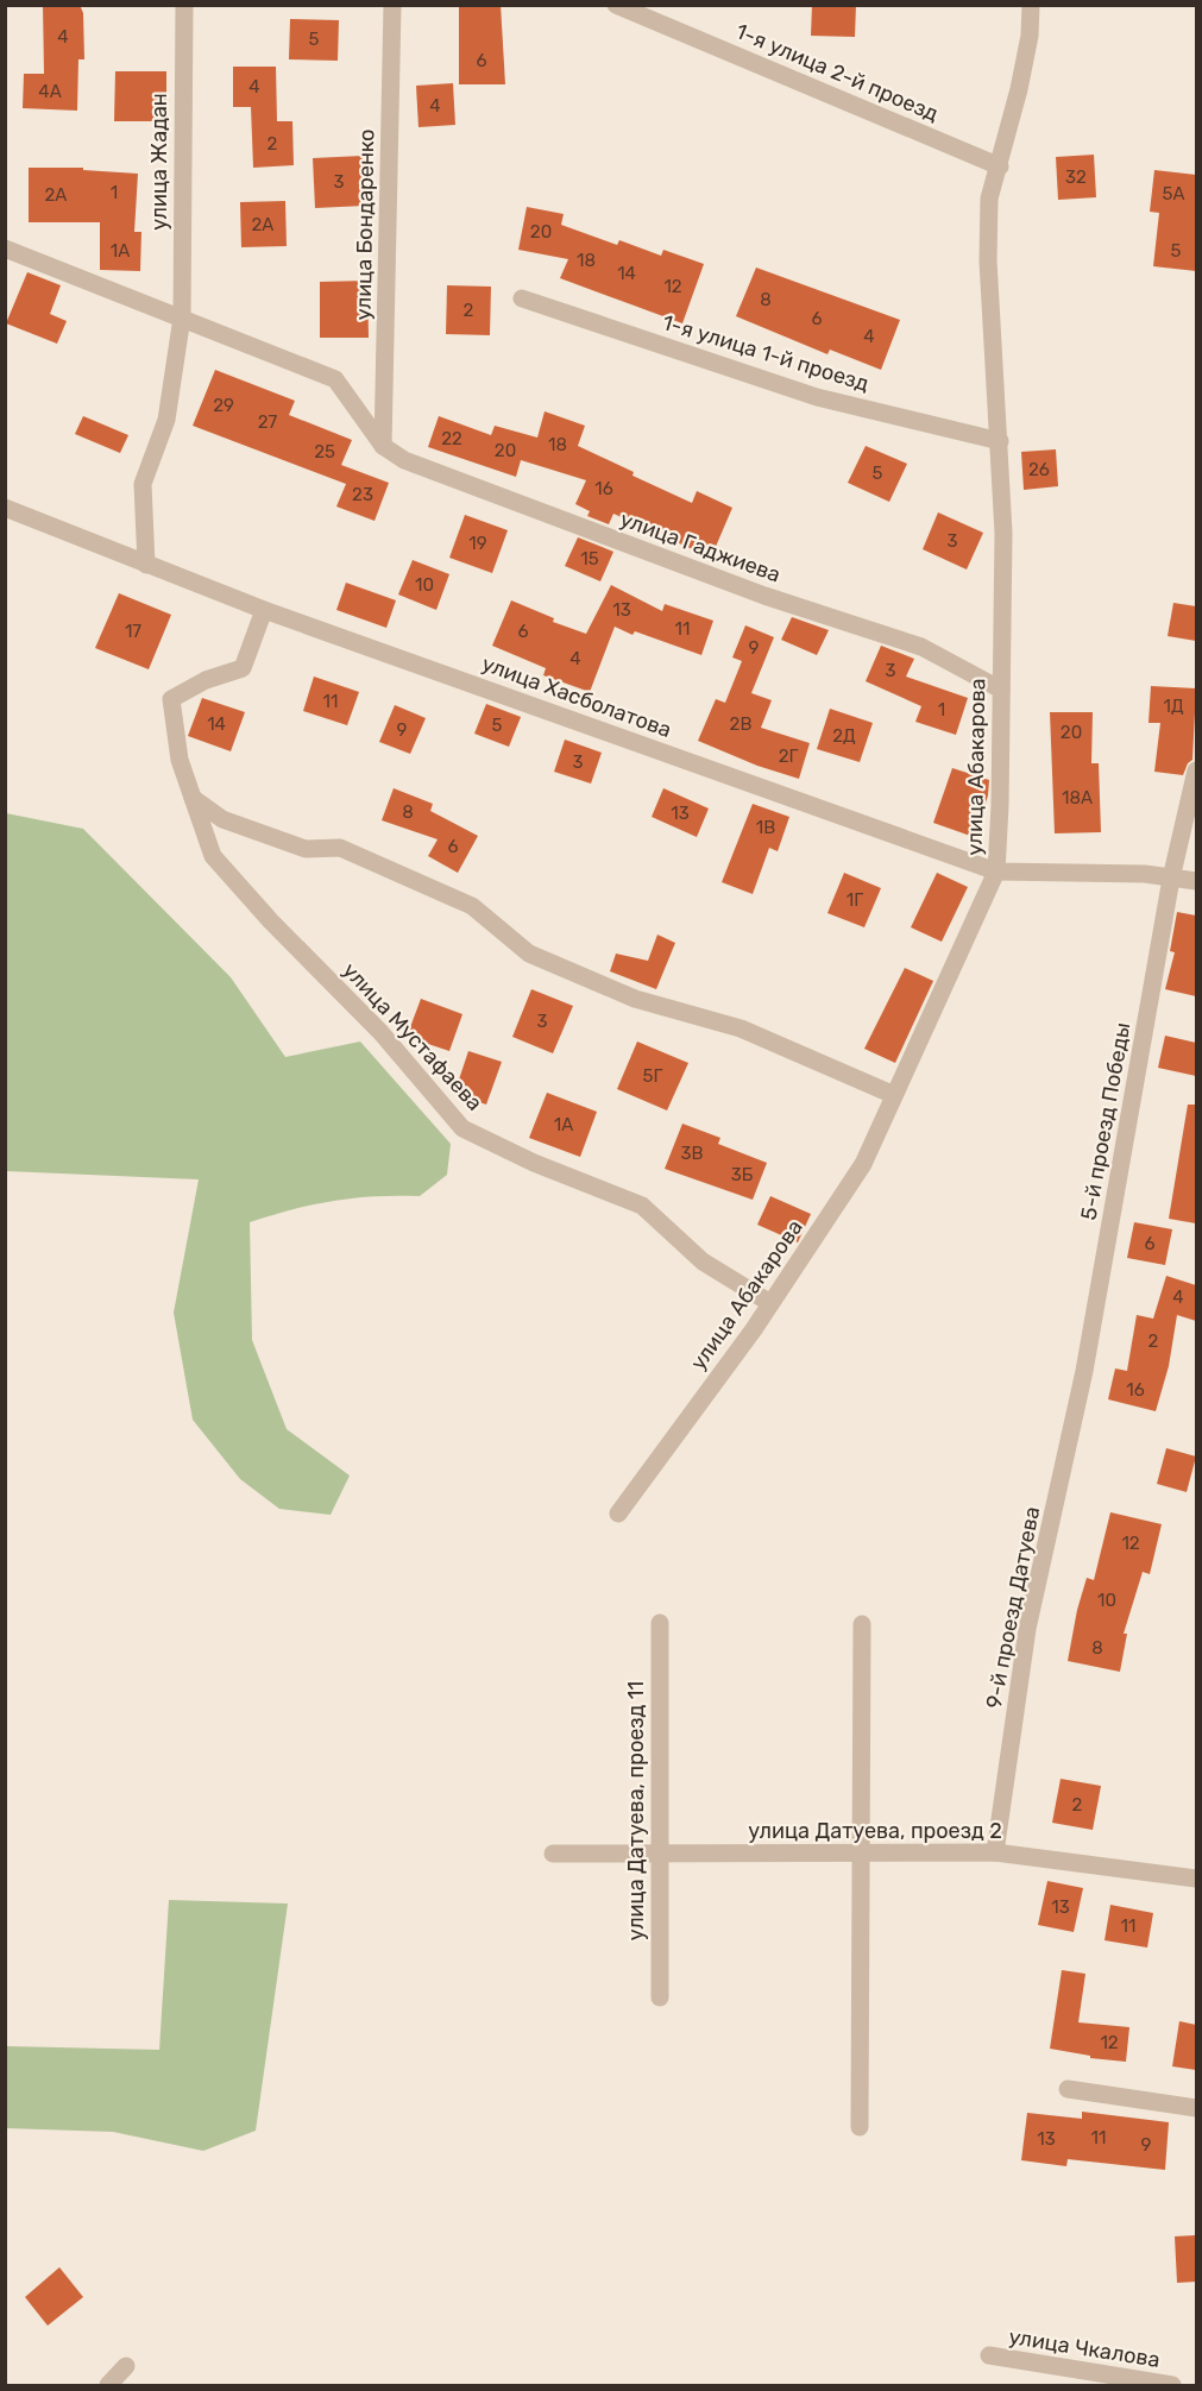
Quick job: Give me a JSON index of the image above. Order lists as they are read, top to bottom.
{
  "streets": {
    "street": [
      "1-я улица 2-й проезд",
      "улица Жадан",
      "улица Бондаренко",
      "1-я улица 1-й проезд",
      "улица Гаджиева",
      "улица Хасболатова",
      "улица Абакарова",
      "улица Мустафаева",
      "5-й проезд Победы",
      "9-й проезд Датуева",
      "улица Датуева, проезд 11",
      "улица Датуева, проезд 2",
      "улица Чкалова"
    ]
  },
  "crossings": [
    ["1-я улица 2-й проезд", "улица Абакарова"],
    ["улица Жадан", "улица Хасболатова"],
    ["улица Бондаренко", "улица Гаджиева"],
    ["1-я улица 1-й проезд", "улица Абакарова"],
    ["улица Гаджиева", "улица Абакарова"],
    ["улица Хасболатова", "улица Абакарова"],
    ["улица Хасболатова", "улица Мустафаева"],
    ["улица Хасболатова", "5-й проезд Победы"],
    ["улица Абакарова", "улица Мустафаева"],
    ["5-й проезд Победы", "9-й проезд Датуева"],
    ["9-й проезд Датуева", "улица Датуева, проезд 2"],
    ["улица Датуева, проезд 11", "улица Датуева, проезд 2"]
  ],
  "house_numbers": [
    "4",
    "5",
    "6",
    "4",
    "4А",
    "4",
    "2",
    "32",
    "3",
    "1",
    "5А",
    "2А",
    "2А",
    "20",
    "1А",
    "5",
    "18",
    "14",
    "12",
    "8",
    "2",
    "6",
    "4",
    "29",
    "27",
    "22",
    "18",
    "20",
    "25",
    "26",
    "5",
    "16",
    "23",
    "3",
    "19",
    "15",
    "10",
    "13",
    "11",
    "17",
    "6",
    "9",
    "4",
    "3",
    "11",
    "1Д",
    "1",
    "14",
    "2В",
    "5",
    "9",
    "20",
    "2Д",
    "2Г",
    "3",
    "18А",
    "8",
    "13",
    "1В",
    "6",
    "1Г",
    "3",
    "5Г",
    "1А",
    "3В",
    "3Б",
    "6",
    "4",
    "2",
    "16",
    "12",
    "10",
    "8",
    "2",
    "13",
    "11",
    "12",
    "11",
    "13",
    "9"
  ]
}
